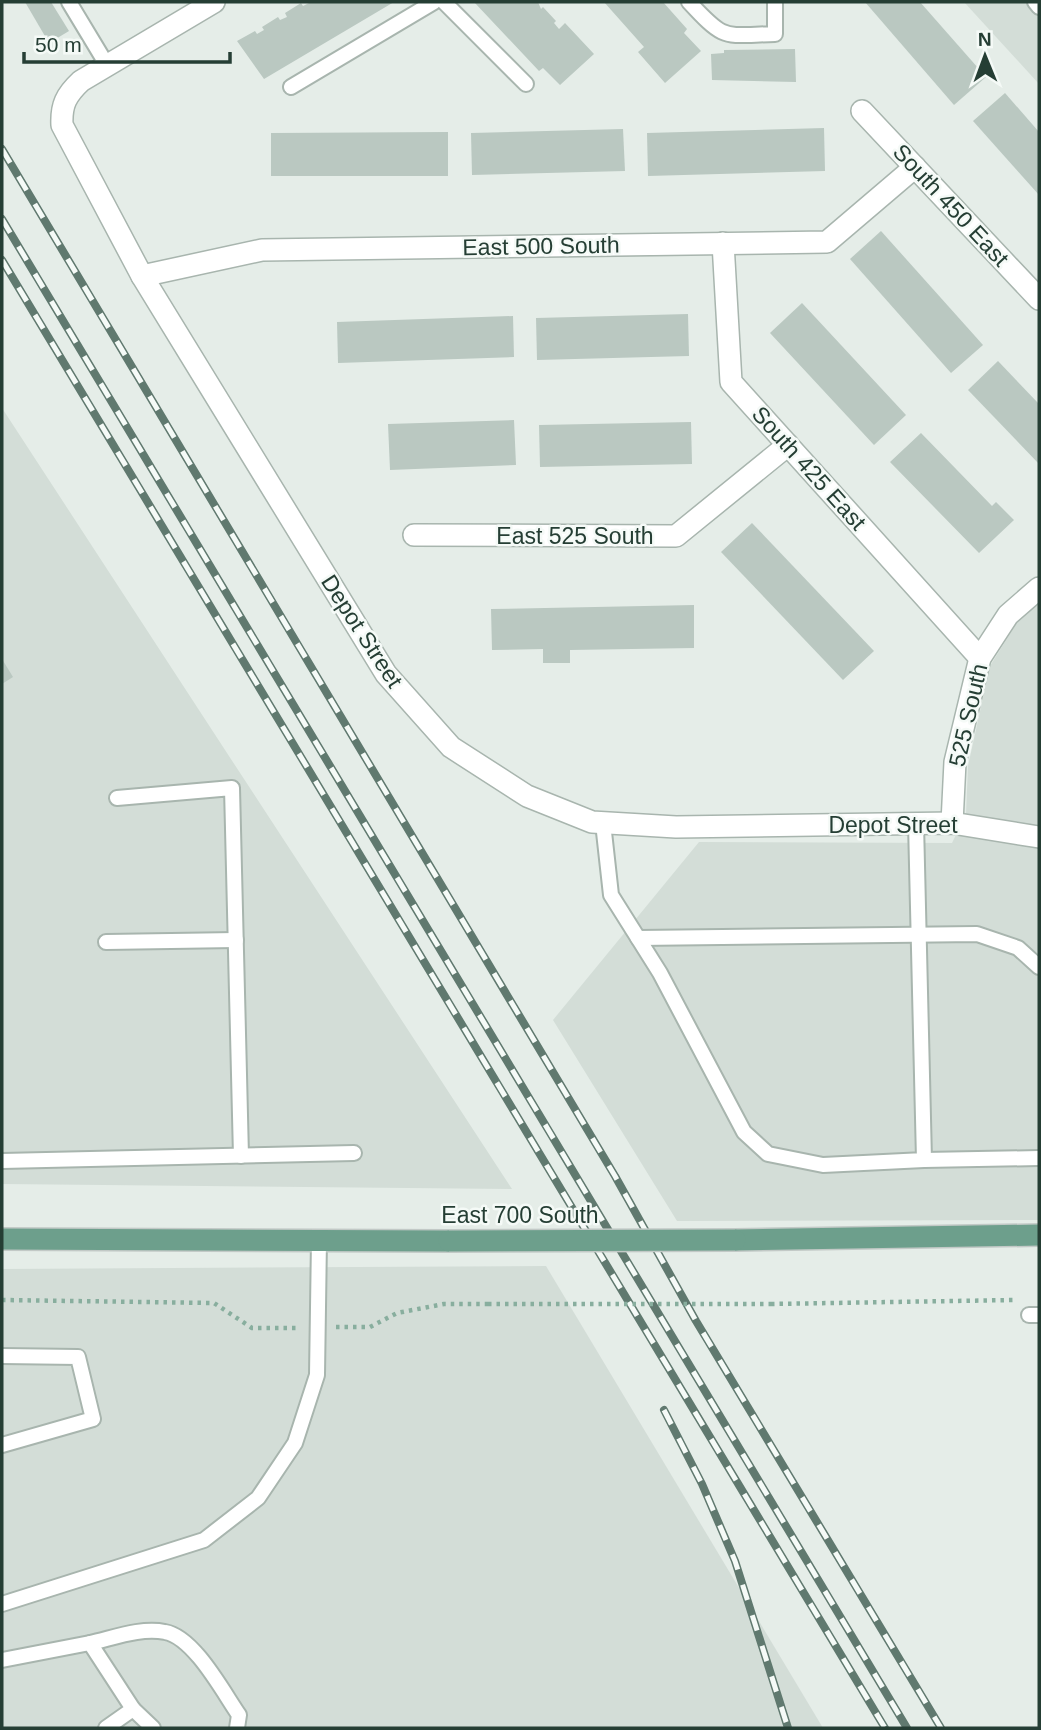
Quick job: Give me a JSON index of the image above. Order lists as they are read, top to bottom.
{
  "streets": {
    "main road": ["East 700 South"],
    "street": [
      "South 450 East",
      "East 500 South",
      "South 425 East",
      "East 525 South",
      "Depot Street",
      "525 South"
    ]
  },
  "crossings": [
    ["South 450 East", "East 500 South"],
    ["East 500 South", "South 425 East"],
    ["East 500 South", "Depot Street"],
    ["South 425 East", "East 525 South"],
    ["South 425 East", "525 South"],
    ["Depot Street", "525 South"]
  ],
  "scale_bar": "50 m",
  "north": "top"
}
